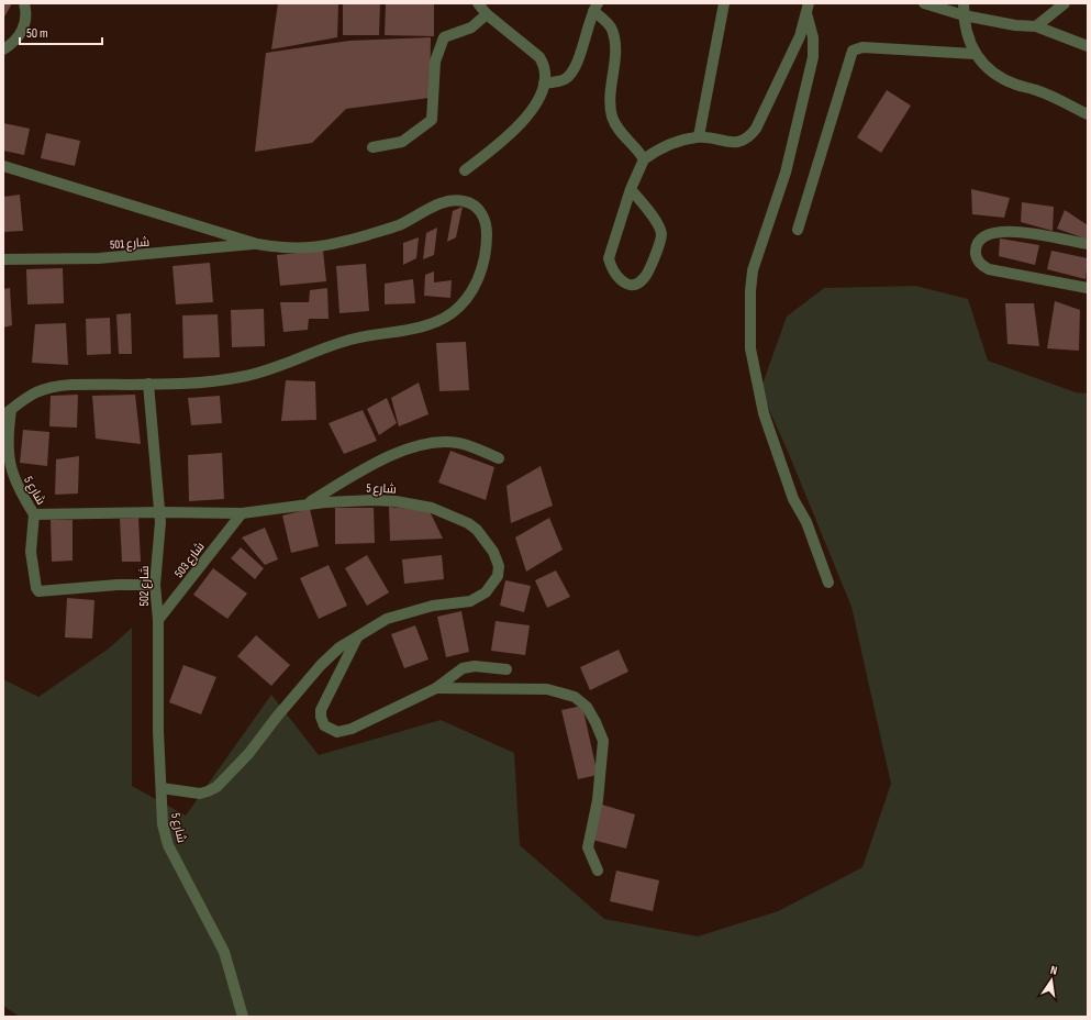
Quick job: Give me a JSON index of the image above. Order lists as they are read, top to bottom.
{
  "streets": {
    "street": [
      "شارع 501",
      "شارع 5",
      "شارع 503",
      "شارع 502"
    ]
  },
  "crossings": [
    ["شارع 501", "شارع 5"],
    ["شارع 5", "شارع 503"],
    ["شارع 5", "شارع 502"],
    ["شارع 503", "شارع 502"]
  ],
  "scale_bar": "50 m",
  "north": "top"
}
